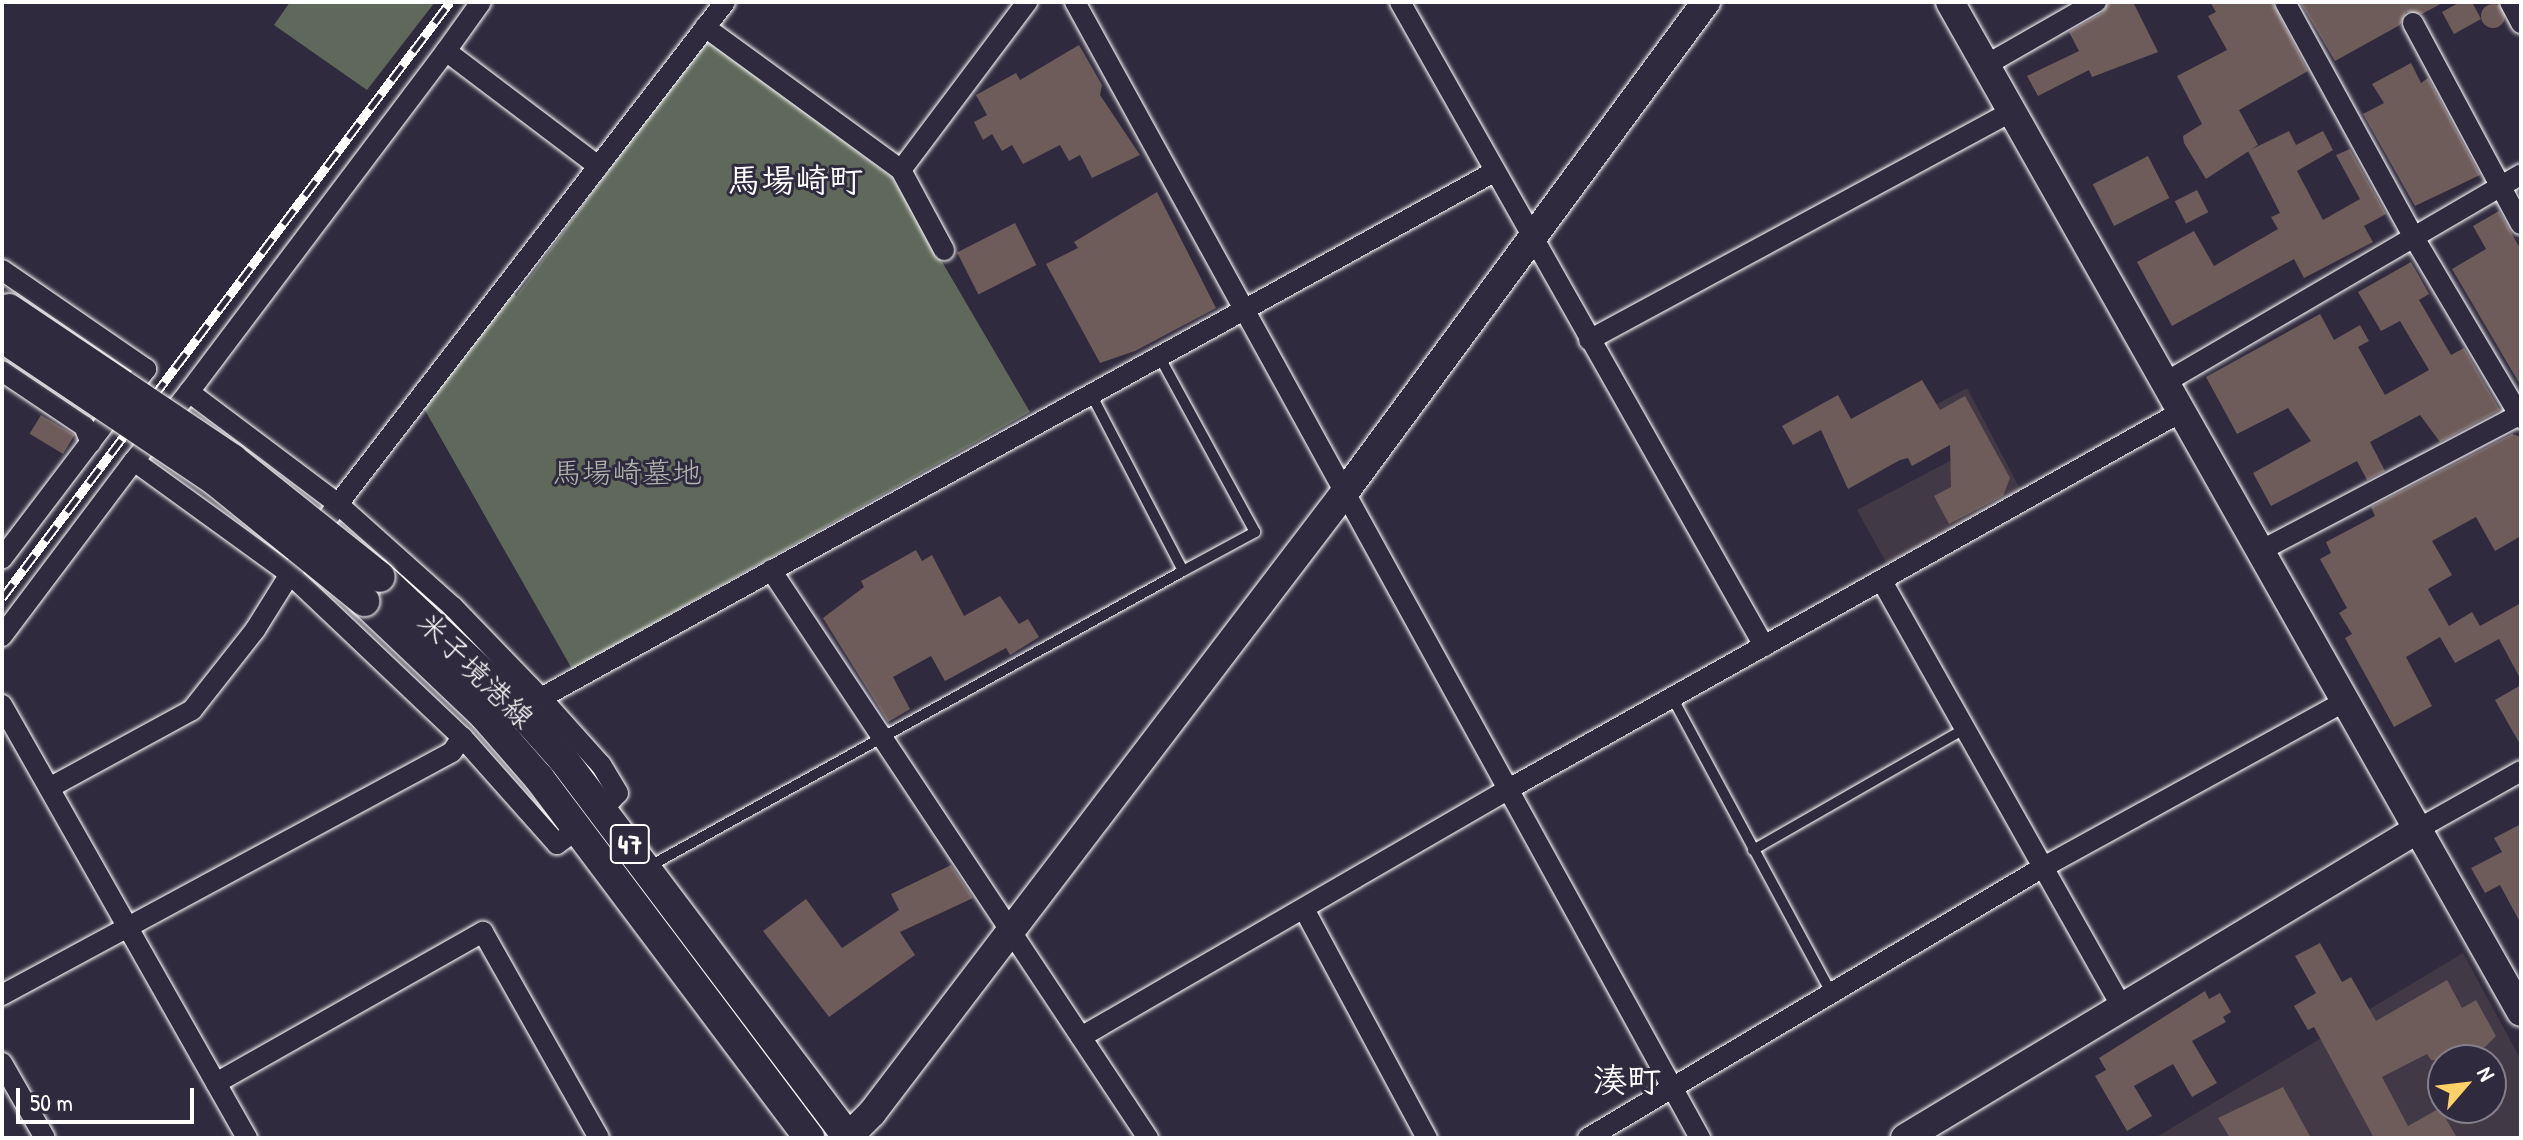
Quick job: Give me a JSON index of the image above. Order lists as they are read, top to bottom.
{
  "streets": {
    "main road": ["米子境港線", "47"]
  },
  "districts": ["馬場崎町", "湊町"],
  "parks": ["馬場崎墓地"],
  "scale_bar": "50 m",
  "north": "top right"
}
